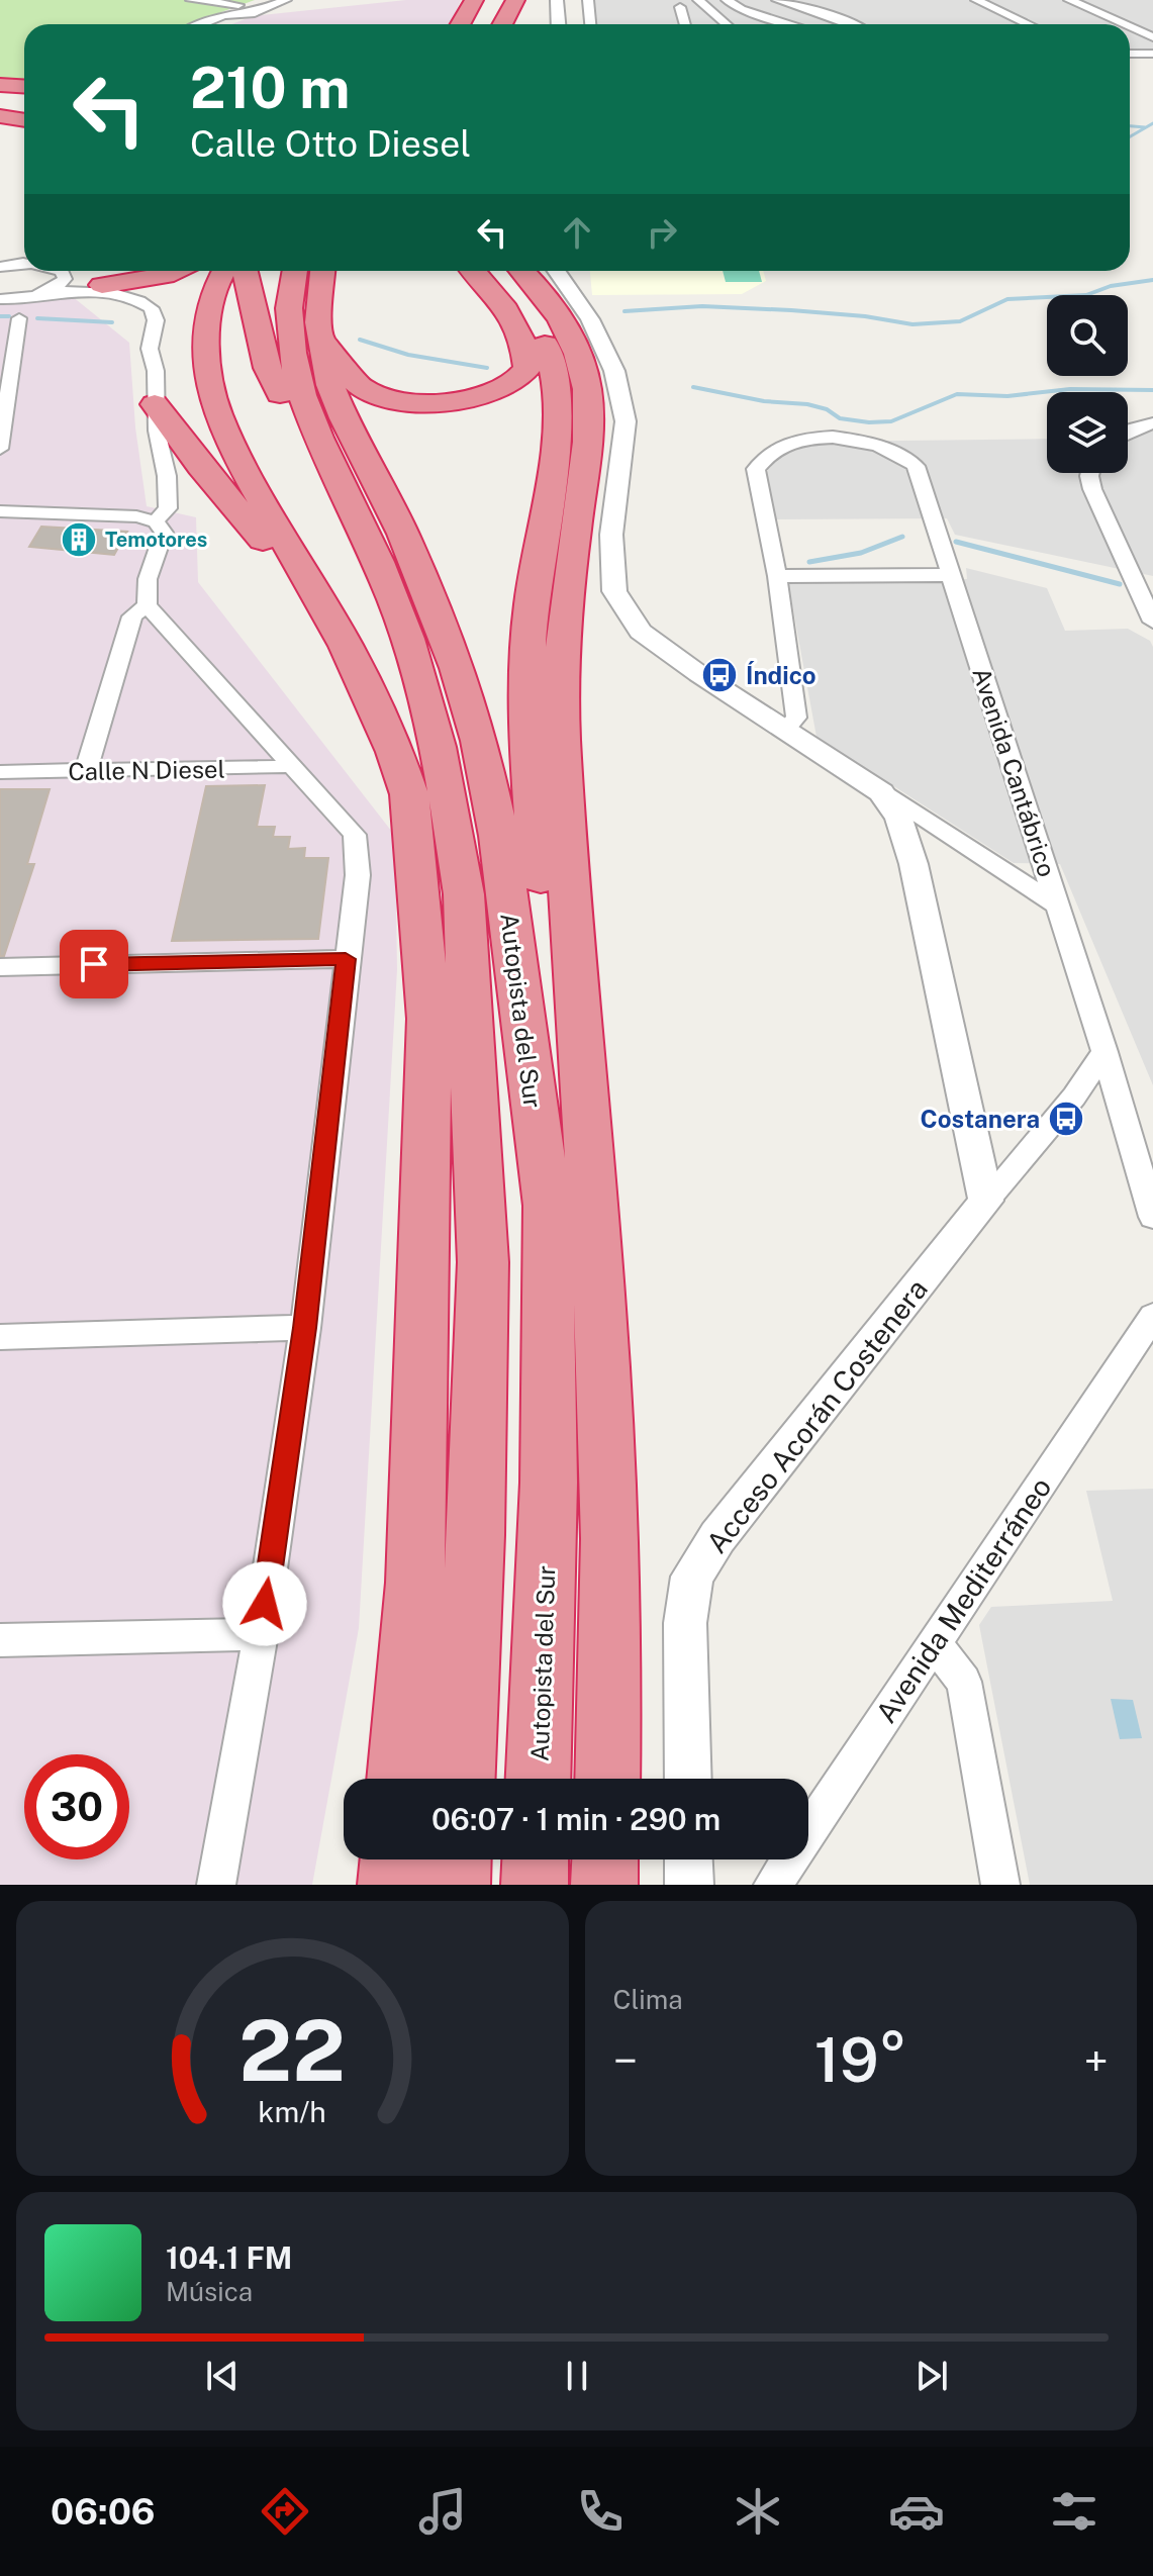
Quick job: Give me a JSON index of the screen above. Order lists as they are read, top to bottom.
{
  "streets": {
    "highway": ["Autopista del Sur"],
    "street": [
      "Calle N Diesel",
      "Avenida Cantábrico",
      "Acceso Acorán Costenera",
      "Avenida Mediterráneo"
    ]
  },
  "places": {
    "building": ["Temotores"],
    "bus stop": ["Índico", "Costanera"]
  },
  "page": {
    "turn": ["210 m", "Calle Otto Diesel"],
    "limit": "30",
    "trip": "06:07 · 1 min · 290 m",
    "tile": "Clima",
    "heat": ["−", "19°", "+"],
    "song": ["104.1 FM", "Música"],
    "tabs": "06:06",
    "gauge": ["22", "km/h"]
  }
}
